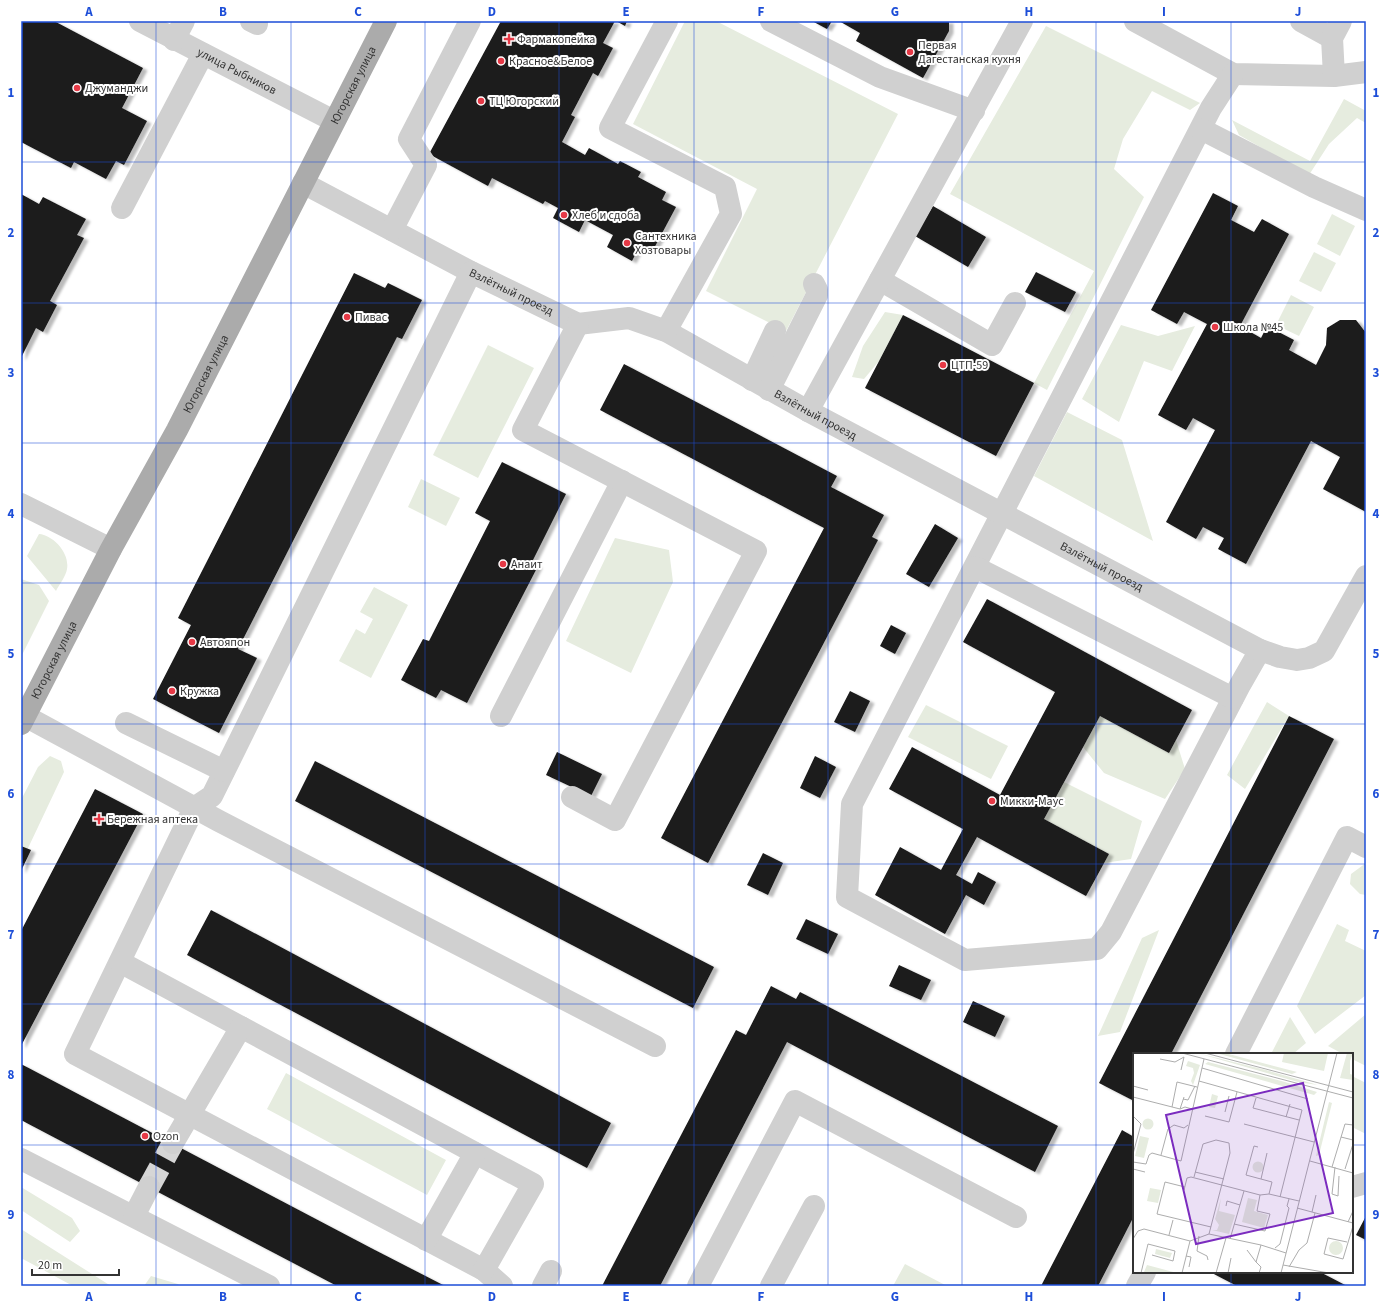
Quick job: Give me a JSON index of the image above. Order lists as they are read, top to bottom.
{
  "streets": {
    "main road": ["Югорская улица"],
    "street": ["улица Рыбников", "Взлётный проезд"]
  },
  "crossings": [
    ["улица Рыбников", "Югорская улица"],
    ["Югорская улица", "Взлётный проезд"]
  ],
  "places": {
    "health": ["Фармакопейка", "Бережная аптека"],
    "other": [
      "Первая Дагестанская кухня",
      "Красное&Белое",
      "Джуманджи",
      "ТЦ Югорский",
      "Хлеб и сдоба",
      "Сантехника Хозтовары",
      "Пивас",
      "Школа №45",
      "ЦТП-59",
      "Анаит",
      "Автояпон",
      "Кружка",
      "Микки-Маус",
      "Ozon"
    ]
  },
  "scale_bar": "20 m",
  "grid": {
    "columns": [
      "A",
      "B",
      "C",
      "D",
      "E",
      "F",
      "G",
      "H",
      "I",
      "J"
    ],
    "rows": [
      "1",
      "2",
      "3",
      "4",
      "5",
      "6",
      "7",
      "8",
      "9"
    ]
  }
}
